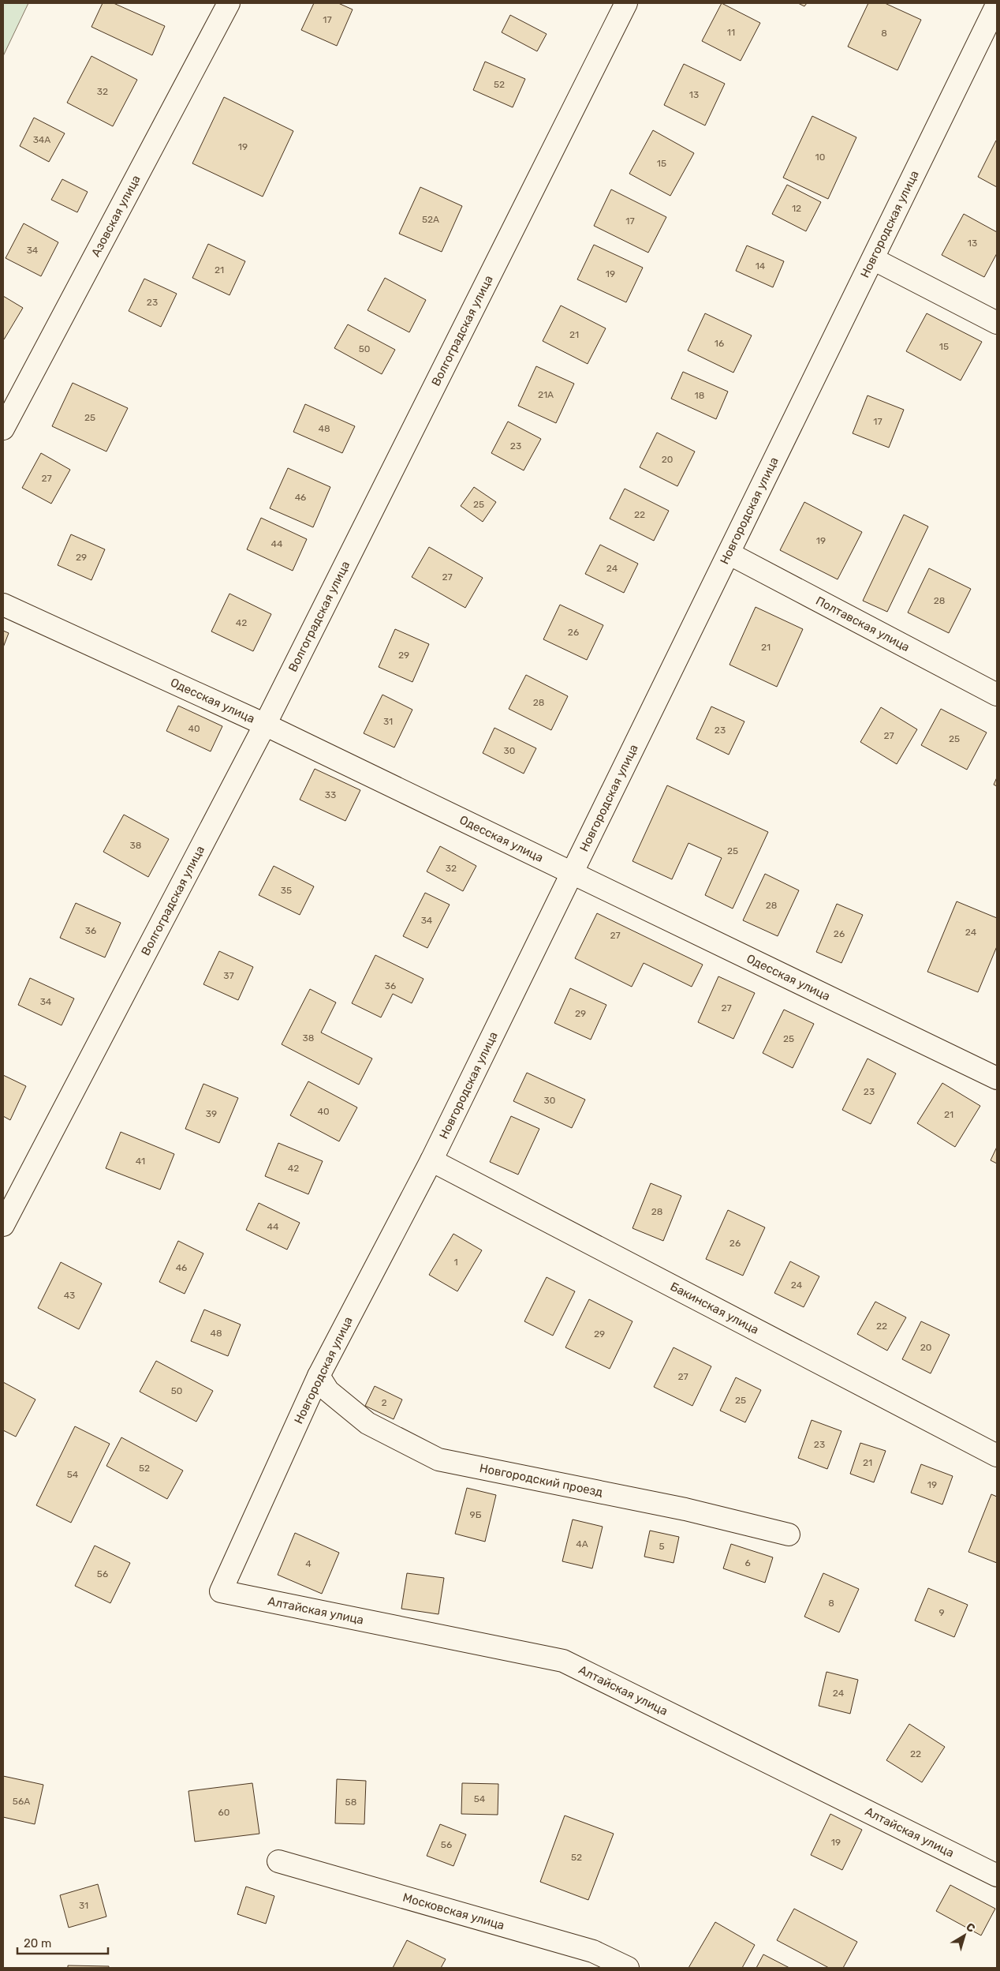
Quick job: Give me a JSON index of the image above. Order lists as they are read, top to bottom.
{
  "streets": {
    "street": [
      "Азовская улица",
      "Новгородская улица",
      "Волгоградская улица",
      "Полтавская улица",
      "Одесская улица",
      "Бакинская улица",
      "Новгородский проезд",
      "Алтайская улица",
      "Московская улица"
    ]
  },
  "crossings": [
    ["Новгородская улица", "Полтавская улица"],
    ["Новгородская улица", "Одесская улица"],
    ["Новгородская улица", "Бакинская улица"],
    ["Новгородская улица", "Новгородский проезд"],
    ["Новгородская улица", "Алтайская улица"],
    ["Волгоградская улица", "Одесская улица"]
  ],
  "house_numbers": [
    "17",
    "11",
    "8",
    "52",
    "32",
    "13",
    "34А",
    "19",
    "10",
    "15",
    "12",
    "52А",
    "17",
    "13",
    "34",
    "14",
    "21",
    "19",
    "23",
    "21",
    "16",
    "15",
    "50",
    "21А",
    "18",
    "25",
    "17",
    "48",
    "23",
    "20",
    "27",
    "46",
    "25",
    "22",
    "19",
    "44",
    "29",
    "24",
    "27",
    "28",
    "42",
    "26",
    "21",
    "29",
    "28",
    "31",
    "40",
    "23",
    "27",
    "25",
    "30",
    "33",
    "38",
    "25",
    "32",
    "35",
    "28",
    "34",
    "36",
    "24",
    "26",
    "27",
    "37",
    "36",
    "34",
    "27",
    "29",
    "38",
    "25",
    "23",
    "30",
    "40",
    "39",
    "21",
    "41",
    "42",
    "28",
    "44",
    "26",
    "1",
    "46",
    "24",
    "43",
    "22",
    "48",
    "29",
    "20",
    "27",
    "50",
    "25",
    "2",
    "23",
    "21",
    "52",
    "54",
    "19",
    "9Б",
    "4А",
    "5",
    "6",
    "4",
    "56",
    "8",
    "9",
    "24",
    "22",
    "54",
    "56А",
    "58",
    "60",
    "19",
    "56",
    "52",
    "31"
  ],
  "scale_bar": "20 m",
  "north": "top right"
}
